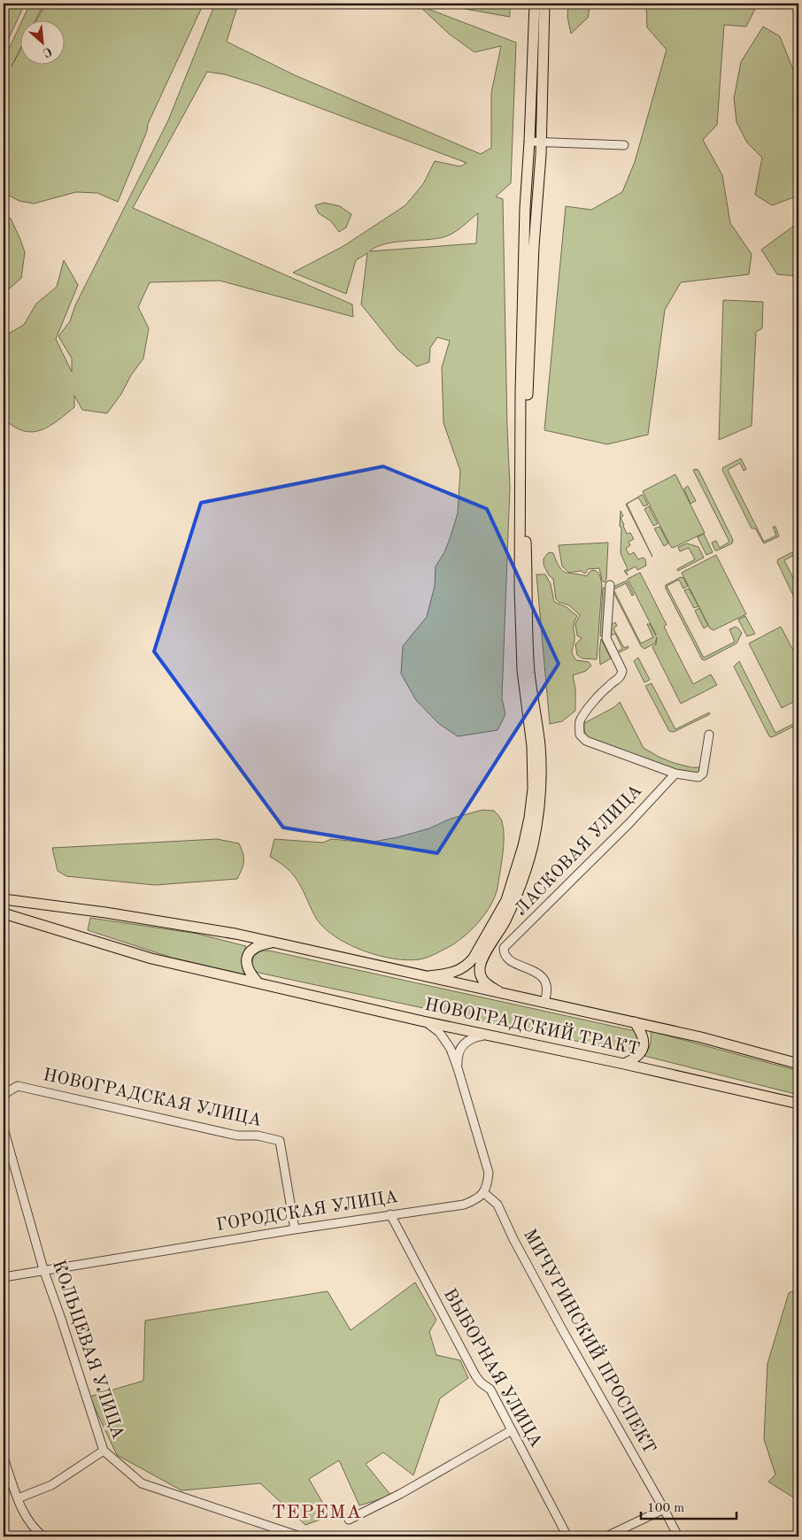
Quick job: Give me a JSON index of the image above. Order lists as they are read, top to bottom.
{
  "streets": {
    "main road": ["НОВОГРАДСКИЙ ТРАКТ"],
    "street": [
      "ЛАСКОВАЯ УЛИЦА",
      "НОВОГРАДСКАЯ УЛИЦА",
      "ГОРОДСКАЯ УЛИЦА",
      "МИЧУРИНСКИЙ ПРОСПЕКТ",
      "КОЛЬЦЕВАЯ УЛИЦА",
      "ВЫБОРНАЯ УЛИЦА"
    ]
  },
  "crossings": [
    ["НОВОГРАДСКАЯ УЛИЦА", "ГОРОДСКАЯ УЛИЦА"],
    ["ГОРОДСКАЯ УЛИЦА", "МИЧУРИНСКИЙ ПРОСПЕКТ"],
    ["ГОРОДСКАЯ УЛИЦА", "КОЛЬЦЕВАЯ УЛИЦА"],
    ["ГОРОДСКАЯ УЛИЦА", "ВЫБОРНАЯ УЛИЦА"]
  ],
  "districts": ["ТЕРЕМА"],
  "scale_bar": "100 m",
  "north": "bottom right"
}
